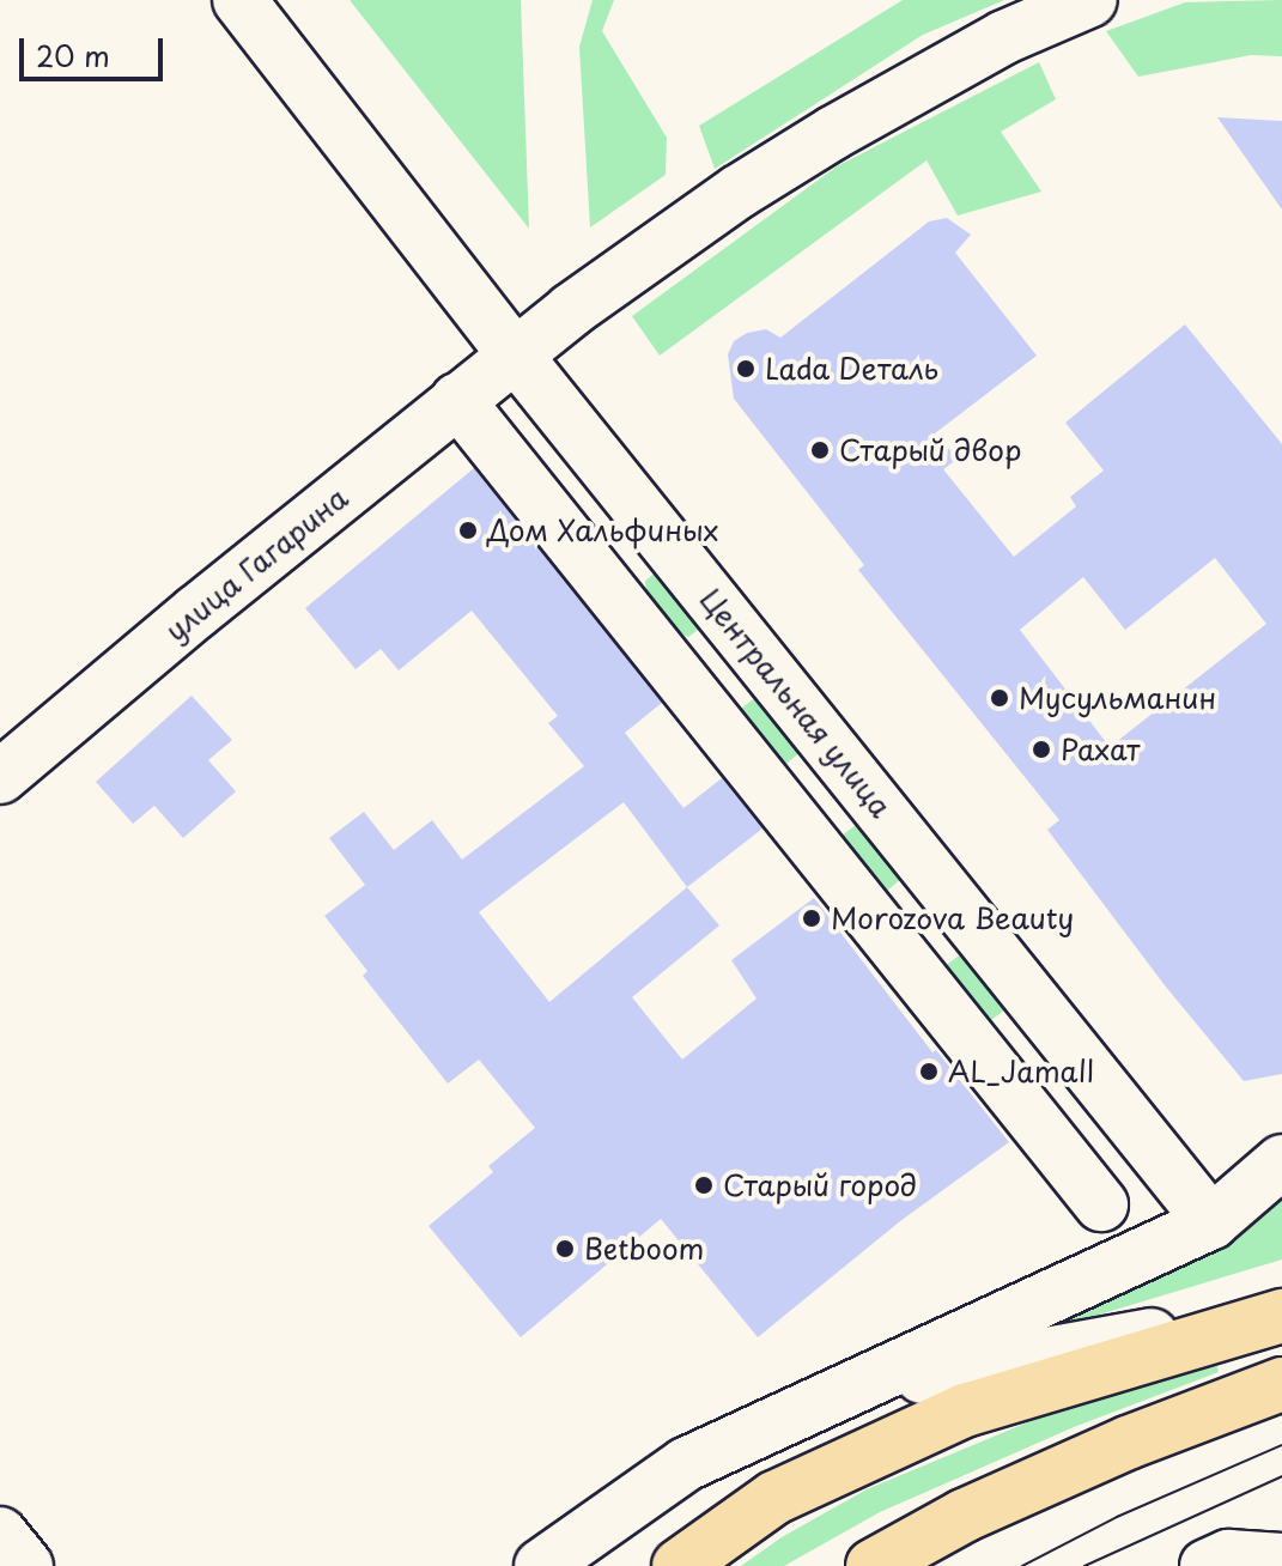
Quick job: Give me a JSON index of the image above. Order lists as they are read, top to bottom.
{
  "streets": {
    "street": ["улица Гагарина", "Центральная улица"]
  },
  "crossings": [
    ["улица Гагарина", "Центральная улица"]
  ],
  "places": [
    "Lada Dеталь",
    "Старый двор",
    "Дом Хальфиных",
    "Мусульманин",
    "Рахат",
    "Morozova Beauty",
    "AL_Jamall",
    "Старый город",
    "Betboom"
  ],
  "scale_bar": "20 m"
}
